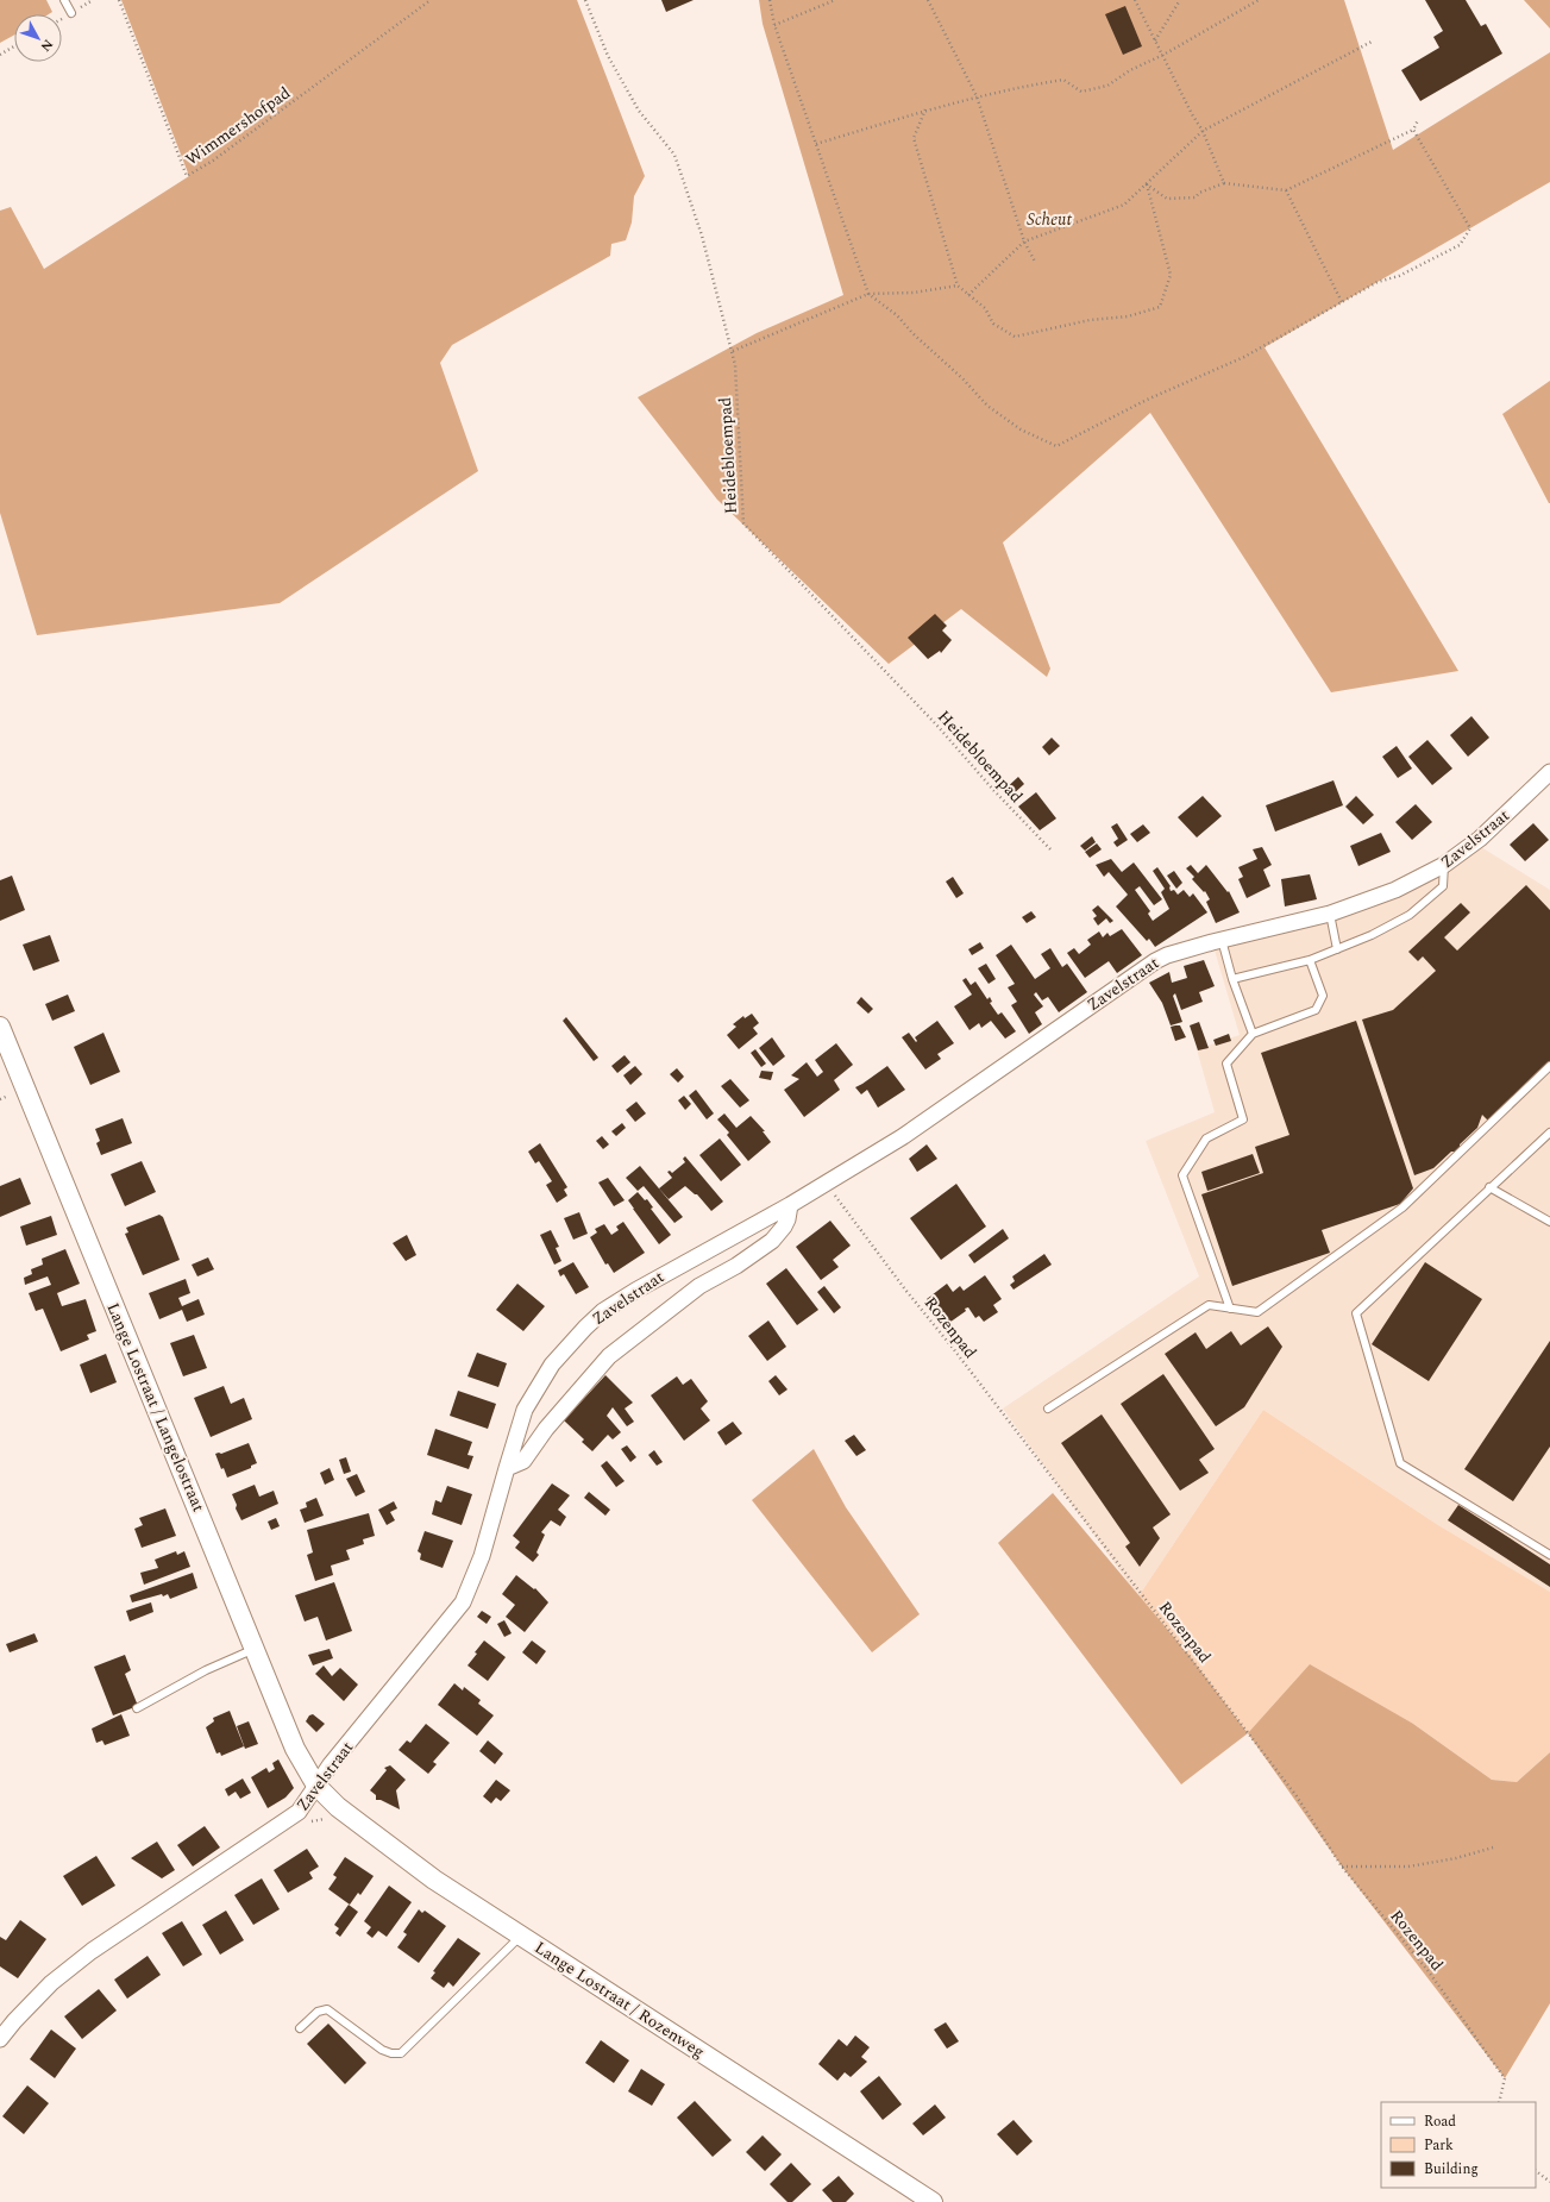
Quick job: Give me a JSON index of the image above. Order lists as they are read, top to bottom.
{
  "streets": {
    "street": ["Zavelstraat", "Lange Lostraat / Langelostraat", "Lange Lostraat / Rozenweg"],
    "path": ["Wimmershofpad", "Heidebloempad", "Rozenpad"]
  },
  "crossings": [
    ["Zavelstraat", "Rozenpad"],
    ["Zavelstraat", "Lange Lostraat / Langelostraat"],
    ["Zavelstraat", "Lange Lostraat / Rozenweg"],
    ["Lange Lostraat / Langelostraat", "Lange Lostraat / Rozenweg"]
  ],
  "parks": ["Scheut"],
  "legend": ["Road", "Park", "Building"],
  "north": "bottom right"
}
